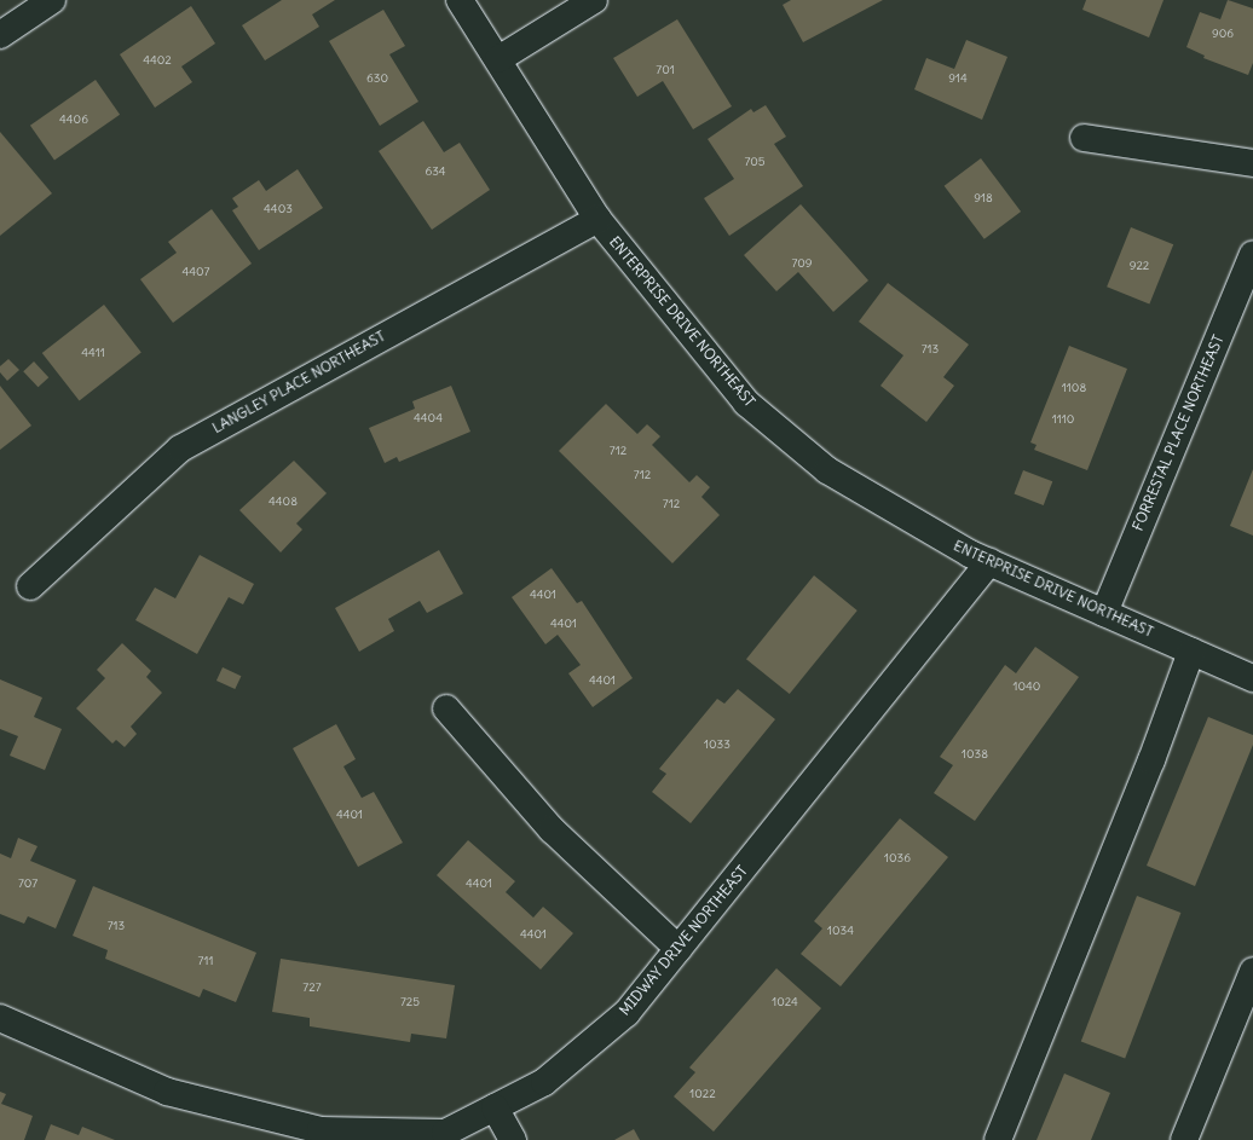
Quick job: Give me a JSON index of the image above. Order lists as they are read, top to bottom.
{
  "streets": {
    "street": [
      "ENTERPRISE DRIVE NORTHEAST",
      "LANGLEY PLACE NORTHEAST",
      "FORRESTAL PLACE NORTHEAST",
      "MIDWAY DRIVE NORTHEAST"
    ]
  },
  "crossings": [
    ["ENTERPRISE DRIVE NORTHEAST", "LANGLEY PLACE NORTHEAST"],
    ["ENTERPRISE DRIVE NORTHEAST", "FORRESTAL PLACE NORTHEAST"],
    ["ENTERPRISE DRIVE NORTHEAST", "MIDWAY DRIVE NORTHEAST"]
  ],
  "house_numbers": [
    "906",
    "4402",
    "701",
    "630",
    "914",
    "4406",
    "705",
    "634",
    "918",
    "4403",
    "709",
    "922",
    "4407",
    "713",
    "4411",
    "1108",
    "4404",
    "1110",
    "712",
    "712",
    "4408",
    "712",
    "4401",
    "4401",
    "4401",
    "1040",
    "1033",
    "1038",
    "4401",
    "1036",
    "707",
    "4401",
    "713",
    "1034",
    "4401",
    "711",
    "727",
    "725",
    "1024",
    "1022"
  ]
}
